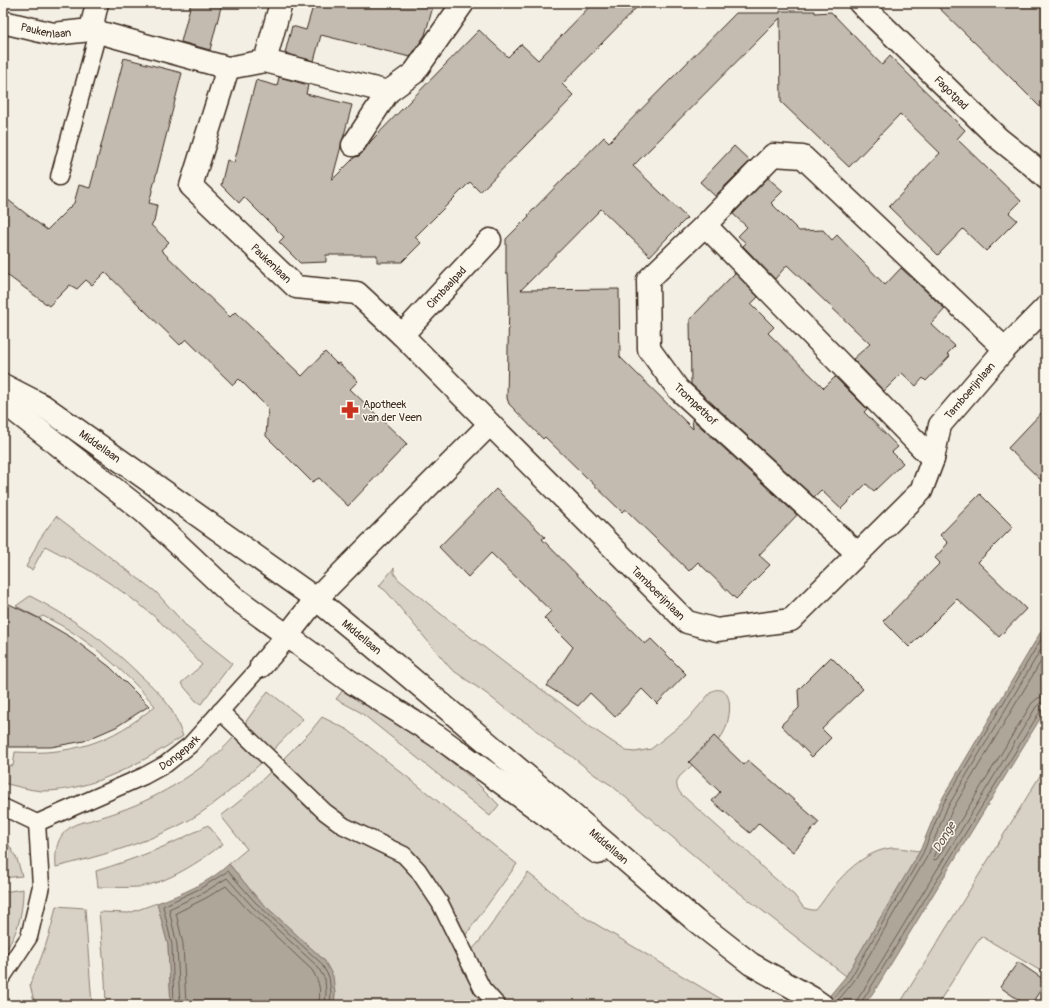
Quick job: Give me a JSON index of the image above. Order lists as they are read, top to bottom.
{
  "streets": {
    "street": [
      "Paukenlaan",
      "Fagotpad",
      "Cimbaalpad",
      "Tamboerijnlaan",
      "Trompethof",
      "Middellaan",
      "Dongepark"
    ]
  },
  "crossings": [
    ["Paukenlaan", "Cimbaalpad"],
    ["Paukenlaan", "Tamboerijnlaan"],
    ["Tamboerijnlaan", "Trompethof"],
    ["Middellaan", "Dongepark"]
  ],
  "water": ["Donge"],
  "places": {
    "pharmacy": ["Apotheek van der Veen"]
  }
}
